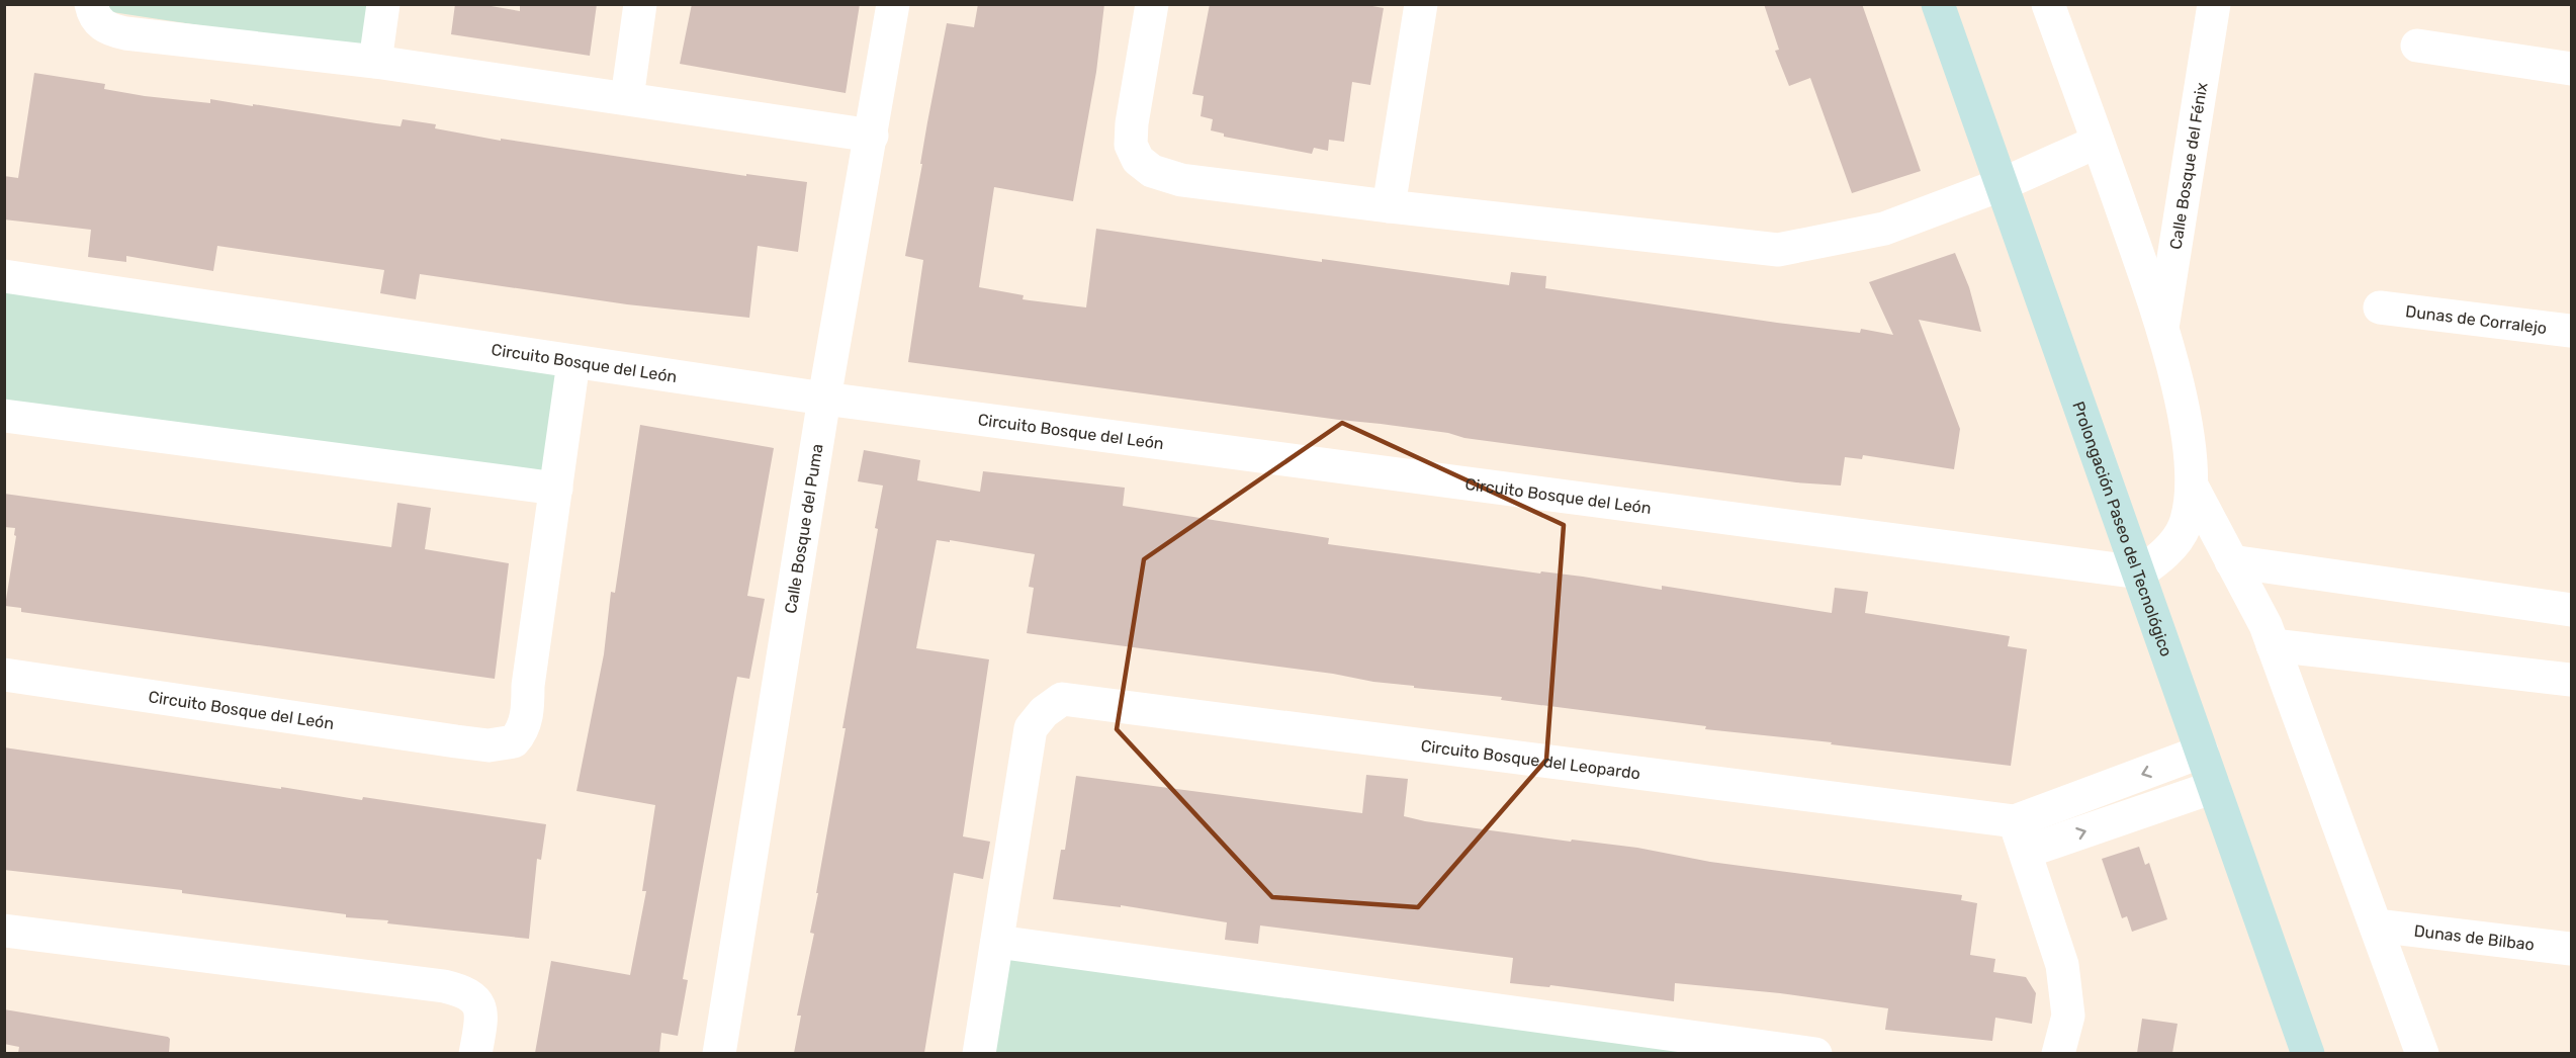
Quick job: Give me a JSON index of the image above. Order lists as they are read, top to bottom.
{
  "streets": {
    "street": [
      "Calle Bosque del Fénix",
      "Dunas de Corralejo",
      "Circuito Bosque del León",
      "Calle Bosque del Puma",
      "Prolongación Paseo del Tecnológico",
      "Circuito Bosque del Leopardo",
      "Dunas de Bilbao"
    ]
  },
  "crossings": [
    ["Circuito Bosque del León", "Calle Bosque del Puma"],
    ["Circuito Bosque del León", "Prolongación Paseo del Tecnológico"]
  ]
}
